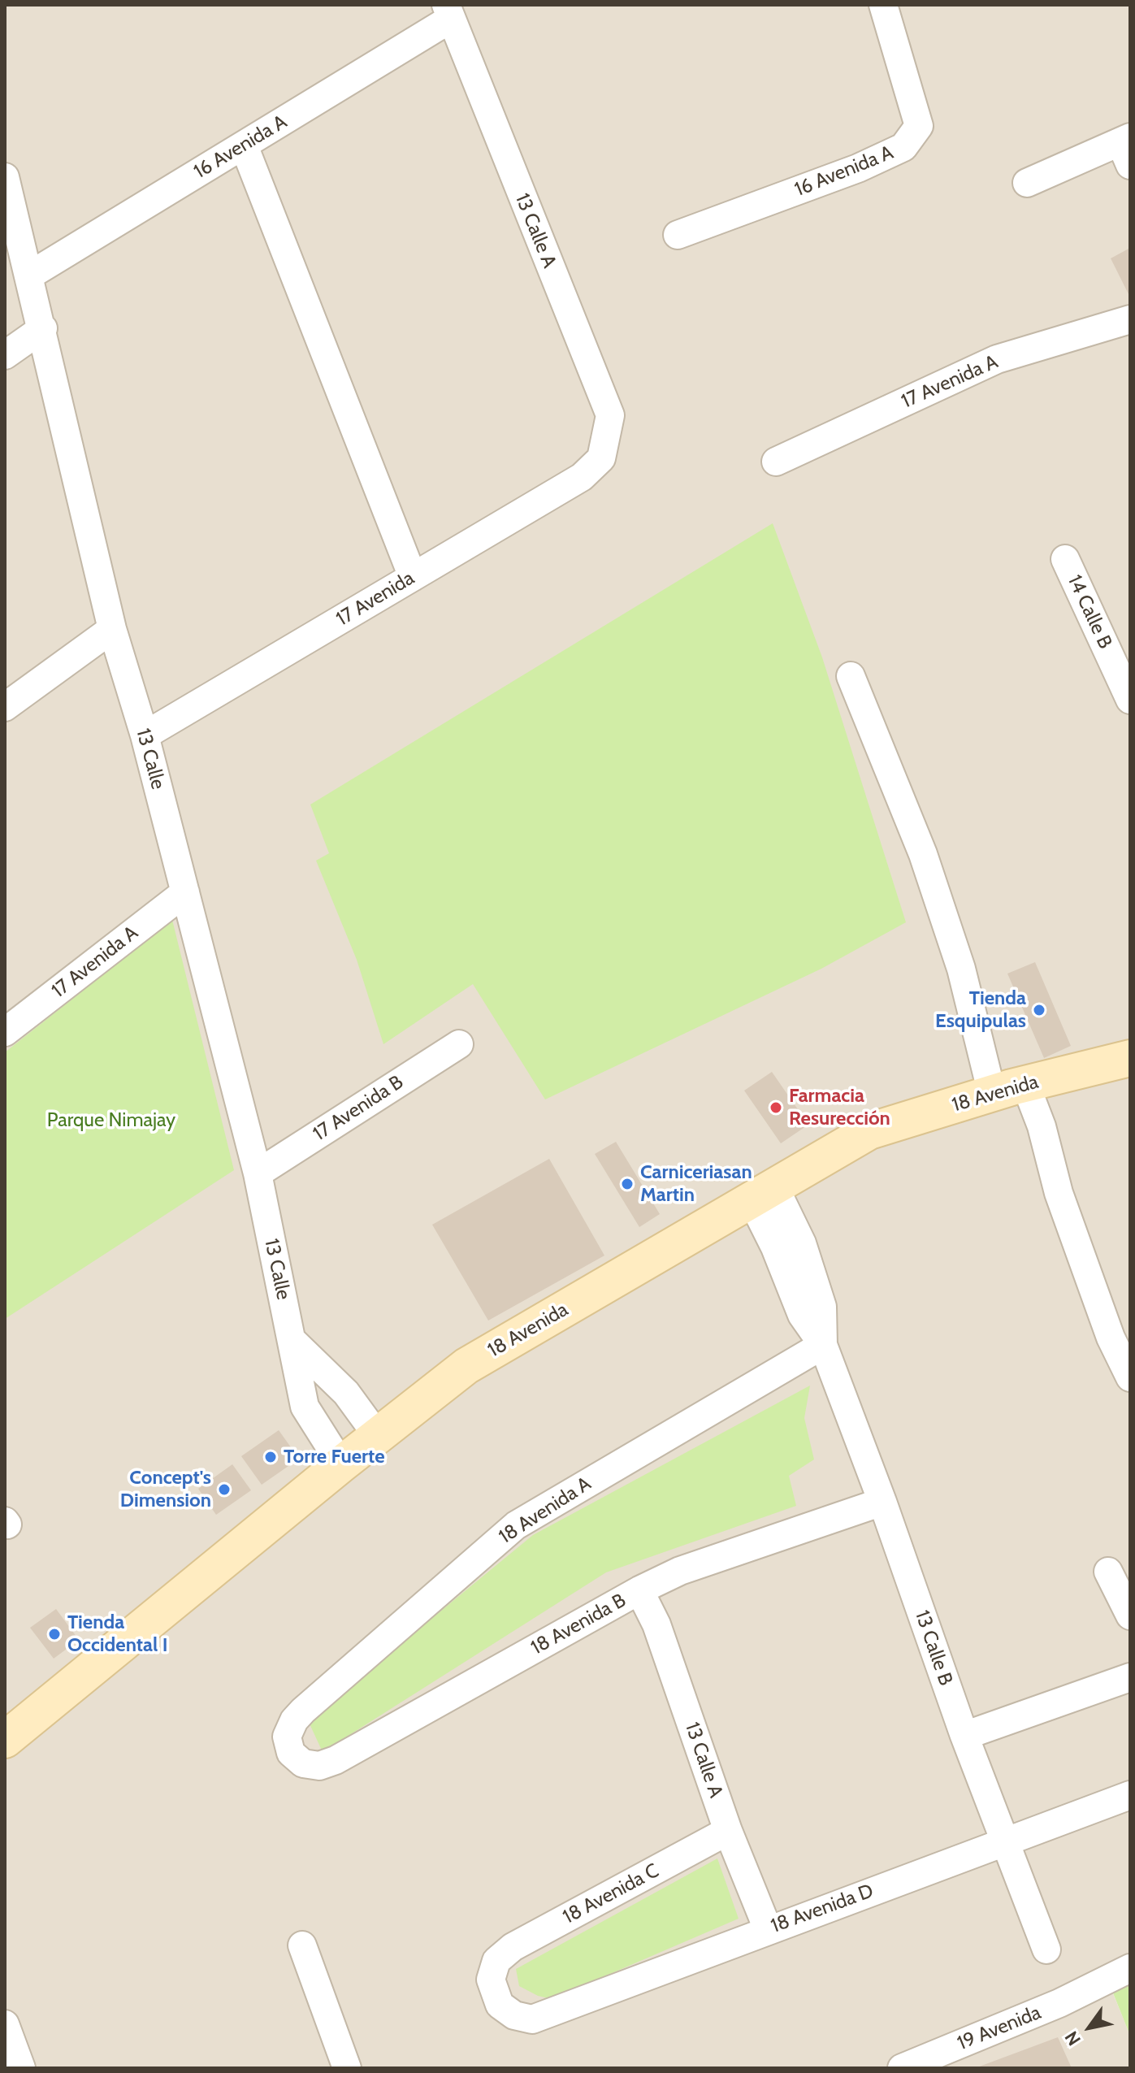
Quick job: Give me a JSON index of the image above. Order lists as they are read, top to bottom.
{
  "streets": {
    "street": [
      "16 Avenida A",
      "13 Calle A",
      "17 Avenida A",
      "17 Avenida",
      "14 Calle B",
      "13 Calle",
      "18 Avenida",
      "17 Avenida B",
      "18 Avenida A",
      "18 Avenida B",
      "13 Calle B",
      "18 Avenida C",
      "18 Avenida D",
      "19 Avenida"
    ]
  },
  "crossings": [
    ["16 Avenida A", "13 Calle A"],
    ["16 Avenida A", "13 Calle"],
    ["13 Calle A", "17 Avenida"],
    ["13 Calle A", "18 Avenida B"],
    ["13 Calle A", "18 Avenida C"],
    ["13 Calle A", "18 Avenida D"],
    ["17 Avenida A", "13 Calle"],
    ["17 Avenida", "13 Calle"],
    ["13 Calle", "18 Avenida"],
    ["13 Calle", "17 Avenida B"],
    ["18 Avenida", "13 Calle B"],
    ["18 Avenida A", "18 Avenida B"],
    ["18 Avenida A", "13 Calle B"],
    ["18 Avenida B", "13 Calle B"],
    ["13 Calle B", "18 Avenida D"],
    ["18 Avenida C", "18 Avenida D"]
  ],
  "parks": ["Parque Nimajay"],
  "places": [
    "Tienda Esquipulas",
    "Farmacia Resurección",
    "Carniceriasan Martin",
    "Torre Fuerte",
    "Concept's Dimension",
    "Tienda Occidental I"
  ],
  "north": "bottom left"
}
